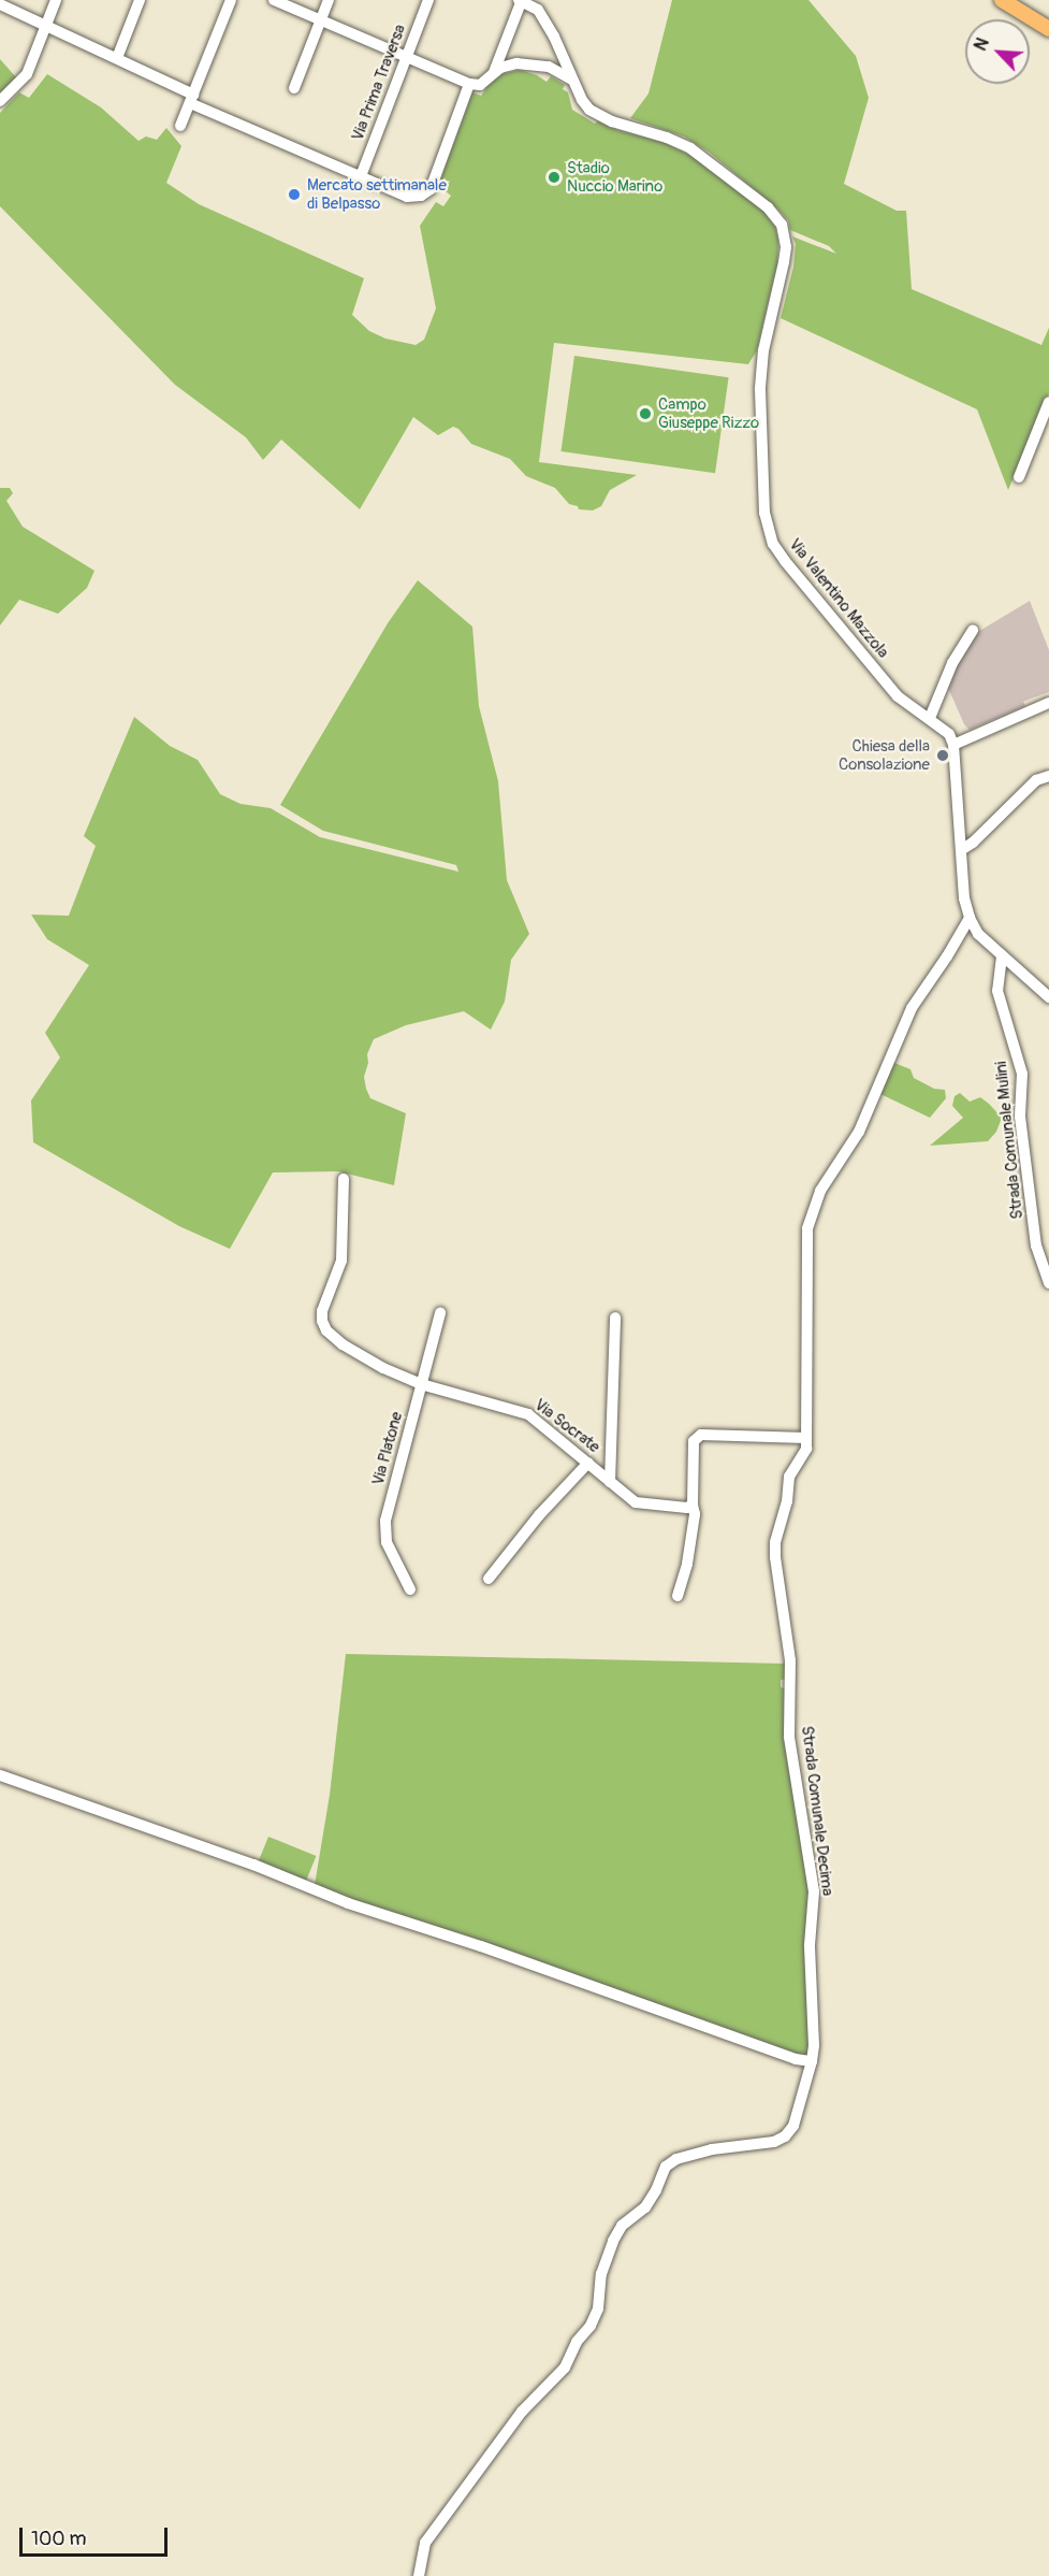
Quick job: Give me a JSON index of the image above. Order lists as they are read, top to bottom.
{
  "streets": {
    "street": [
      "Via Prima Traversa",
      "Via Valentino Mazzola",
      "Strada Comunale Mulini",
      "Via Socrate",
      "Via Platone",
      "Strada Comunale Decima"
    ]
  },
  "crossings": [
    ["Via Socrate", "Via Platone"]
  ],
  "places": [
    "Stadio Nuccio Marino",
    "Mercato settimanale di Belpasso",
    "Campo Giuseppe Rizzo",
    "Chiesa della Consolazione"
  ],
  "scale_bar": "100 m",
  "north": "top left"
}
